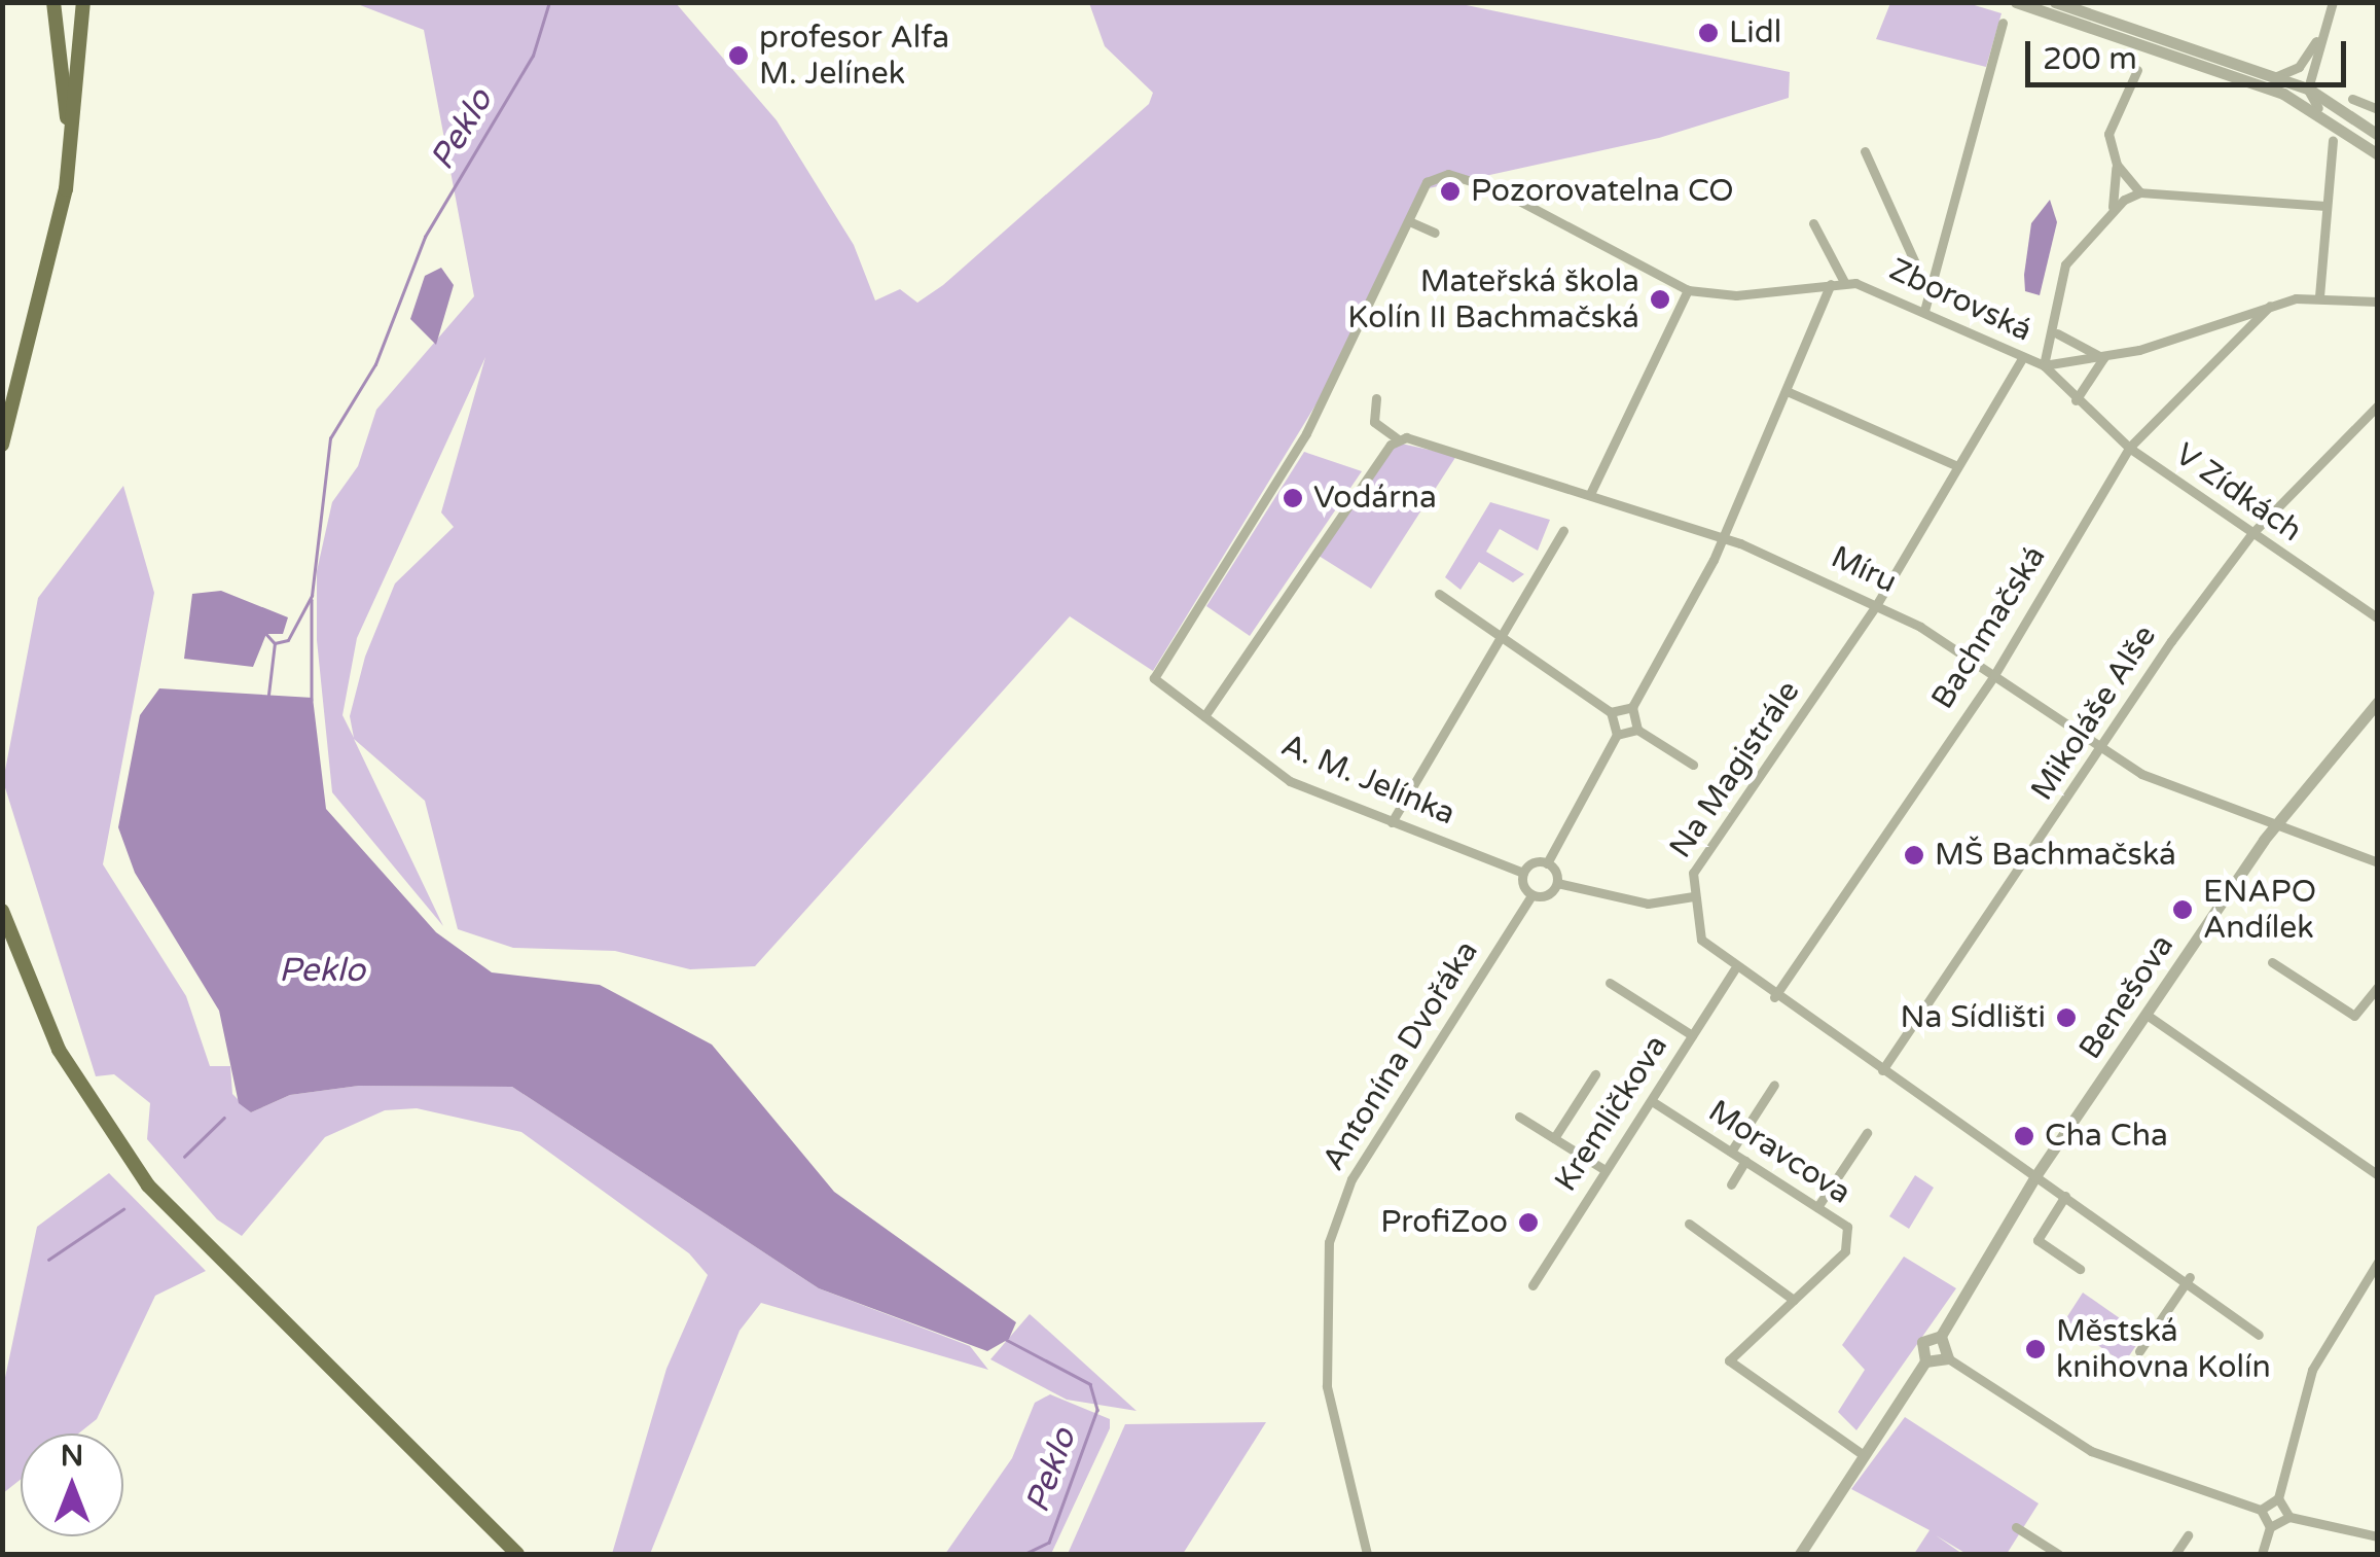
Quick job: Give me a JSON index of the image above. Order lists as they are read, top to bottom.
{
  "streets": {
    "street": [
      "Zborovská",
      "V Zídkách",
      "Míru",
      "Bachmačská",
      "Mikoláše Alše",
      "Na Magistrále",
      "A. M. Jelínka",
      "Benešova",
      "Antonína Dvořáka",
      "Kremličkova",
      "Moravcova"
    ]
  },
  "crossings": [
    ["Zborovská", "V Zídkách"],
    ["Zborovská", "Bachmačská"],
    ["Zborovská", "Na Magistrále"],
    ["Zborovská", "A. M. Jelínka"],
    ["V Zídkách", "Bachmačská"],
    ["V Zídkách", "Mikoláše Alše"],
    ["Míru", "Bachmačská"],
    ["Míru", "Mikoláše Alše"],
    ["Míru", "Na Magistrále"],
    ["Míru", "Benešova"],
    ["Bachmačská", "Na Magistrále"],
    ["Mikoláše Alše", "Na Magistrále"],
    ["Na Magistrále", "Benešova"],
    ["Na Magistrále", "Kremličkova"],
    ["Benešova", "Moravcova"],
    ["Kremličkova", "Moravcova"]
  ],
  "water": ["Peklo"],
  "places": [
    "Lidl",
    "profesor Alfa M. Jelínek",
    "Pozorovatelna CO",
    "Mateřská škola Kolín II Bachmačská",
    "Vodárna",
    "MŠ Bachmačská",
    "ENAPO Andílek",
    "Na Sídlišti",
    "Cha Cha",
    "ProfiZoo",
    "Městská knihovna Kolín"
  ],
  "scale_bar": "200 m",
  "north": "top"
}
